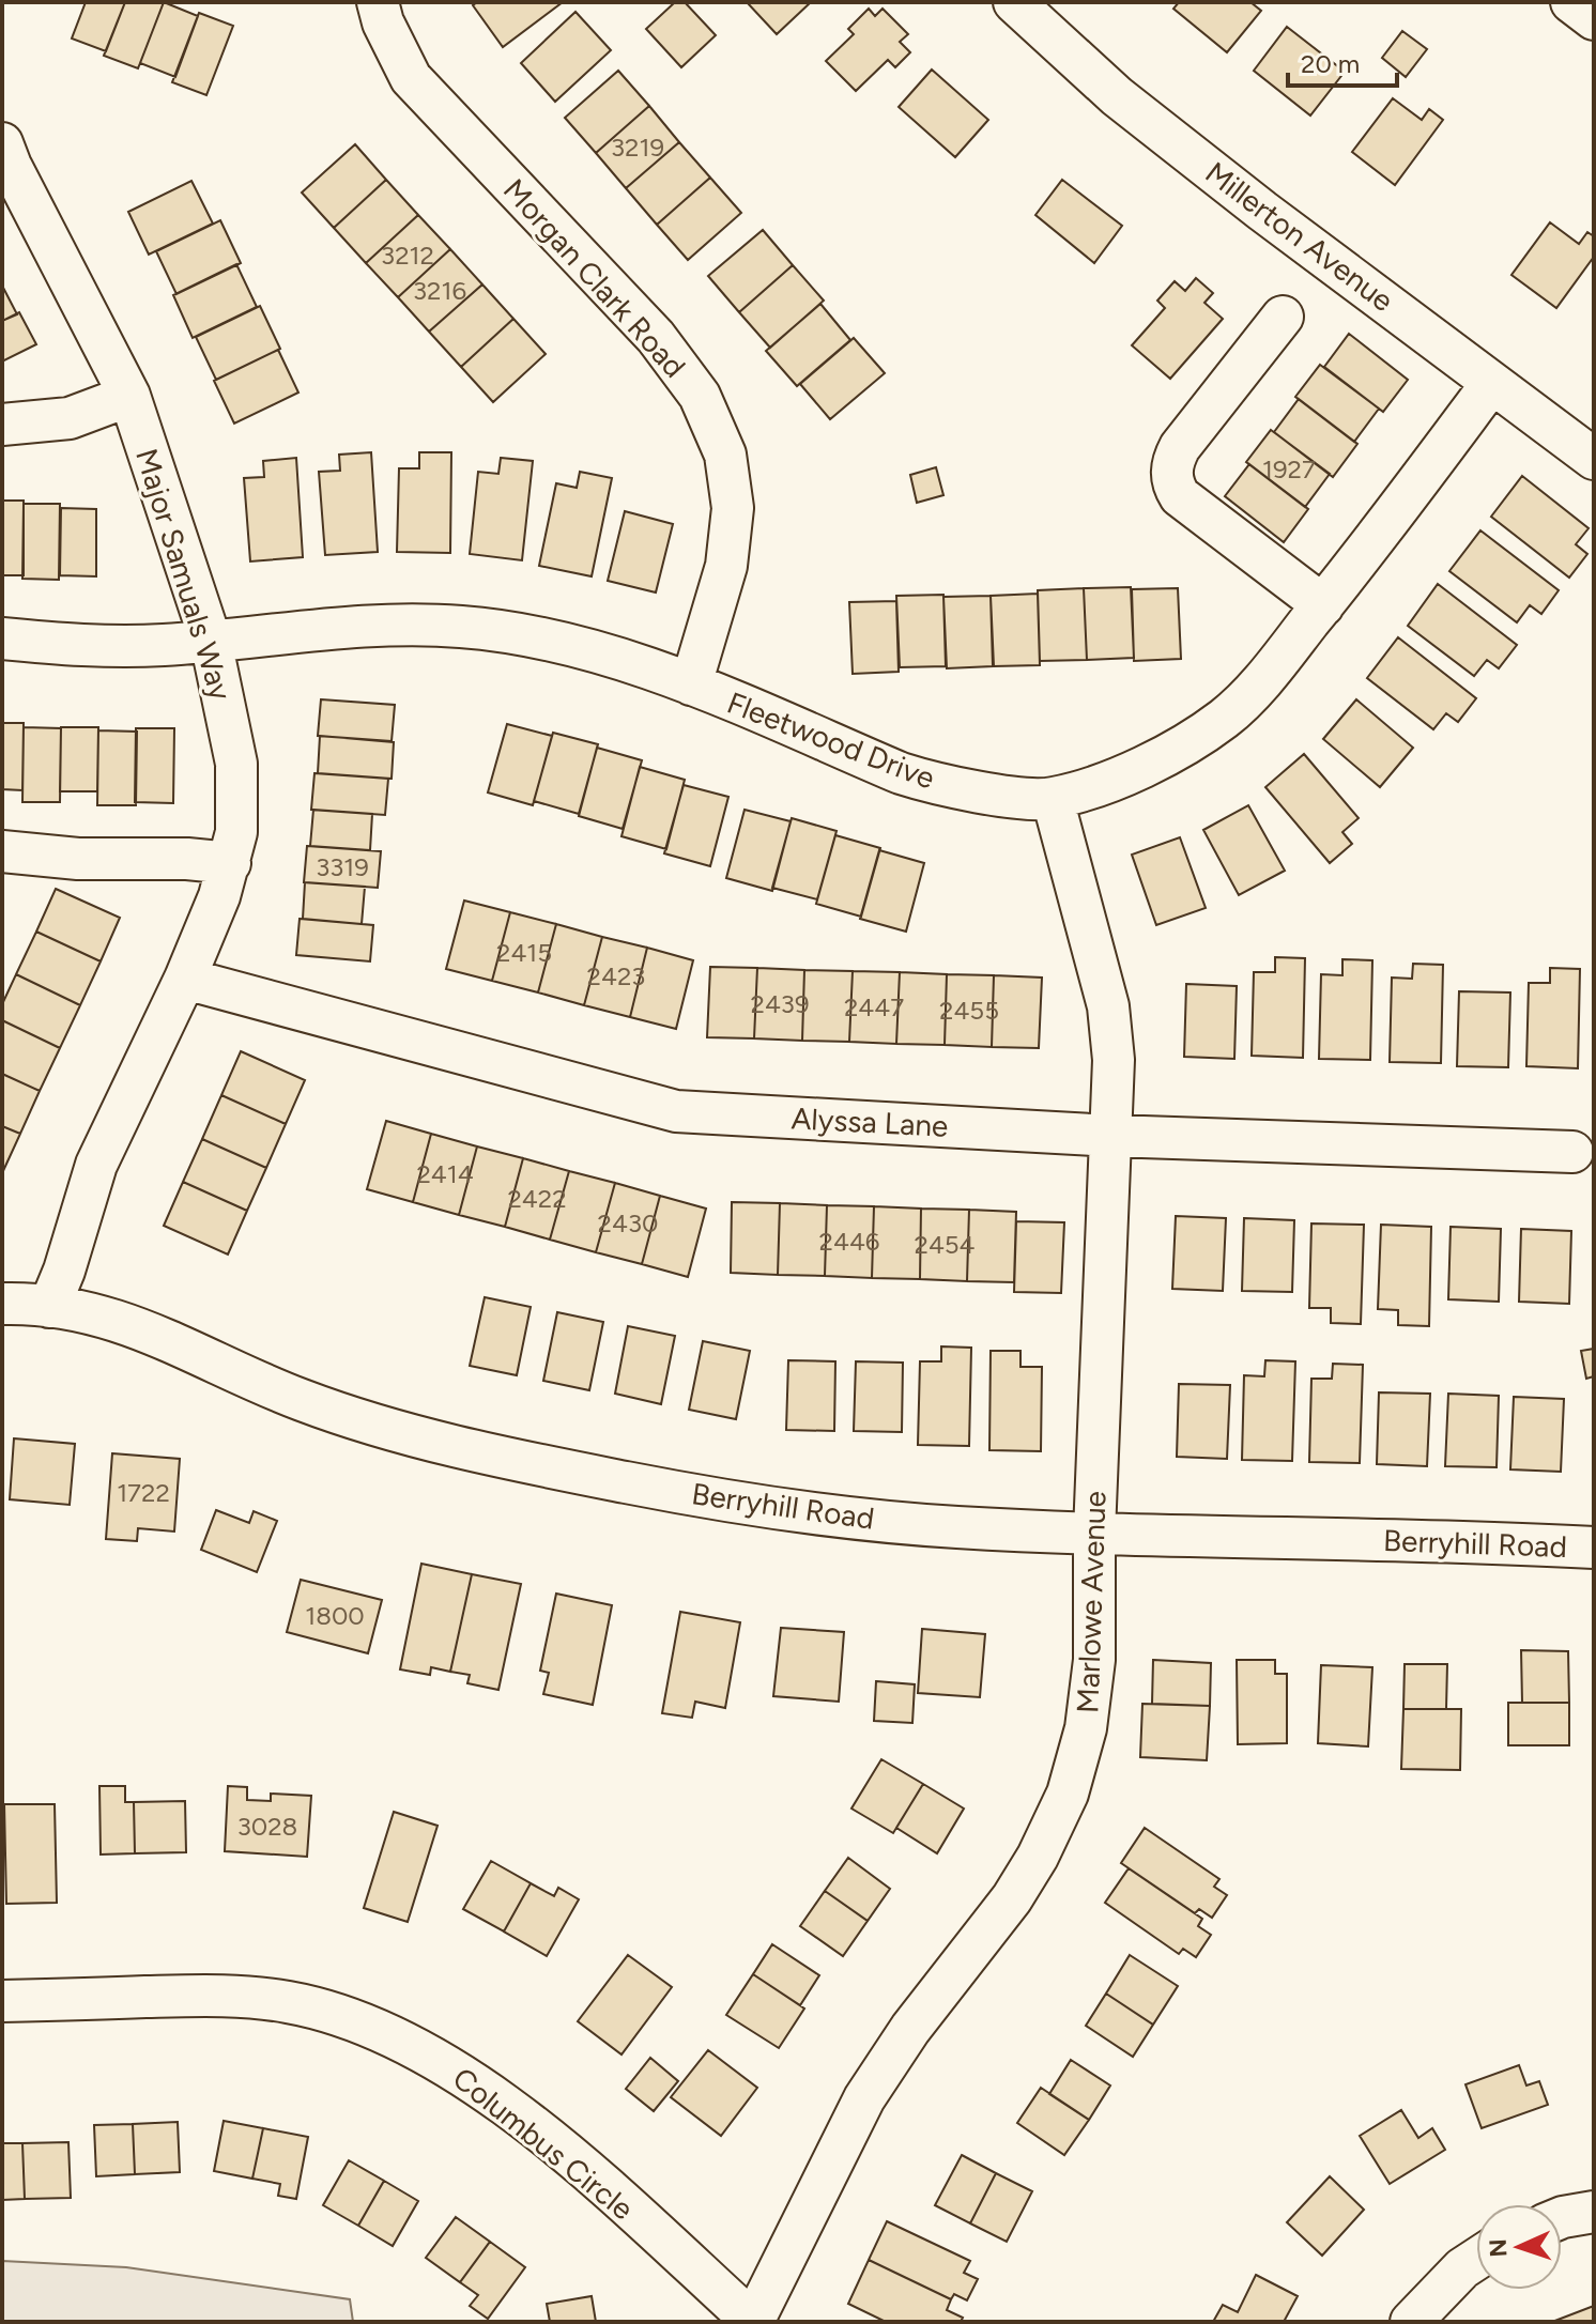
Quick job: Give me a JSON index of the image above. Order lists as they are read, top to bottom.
{
  "streets": {
    "street": [
      "Millerton Avenue",
      "Morgan Clark Road",
      "Major Samuals Way",
      "Fleetwood Drive",
      "Alyssa Lane",
      "Berryhill Road",
      "Marlowe Avenue",
      "Columbus Circle"
    ]
  },
  "crossings": [
    ["Millerton Avenue", "Fleetwood Drive"],
    ["Morgan Clark Road", "Fleetwood Drive"],
    ["Major Samuals Way", "Fleetwood Drive"],
    ["Major Samuals Way", "Alyssa Lane"],
    ["Major Samuals Way", "Berryhill Road"],
    ["Fleetwood Drive", "Marlowe Avenue"],
    ["Alyssa Lane", "Marlowe Avenue"],
    ["Berryhill Road", "Marlowe Avenue"],
    ["Marlowe Avenue", "Columbus Circle"]
  ],
  "house_numbers": [
    "3219",
    "3212",
    "3216",
    "1927",
    "3319",
    "2415",
    "2423",
    "2439",
    "2447",
    "2455",
    "2414",
    "2422",
    "2430",
    "2446",
    "2454",
    "1722",
    "1800",
    "3028"
  ],
  "scale_bar": "20 m",
  "north": "left"
}
